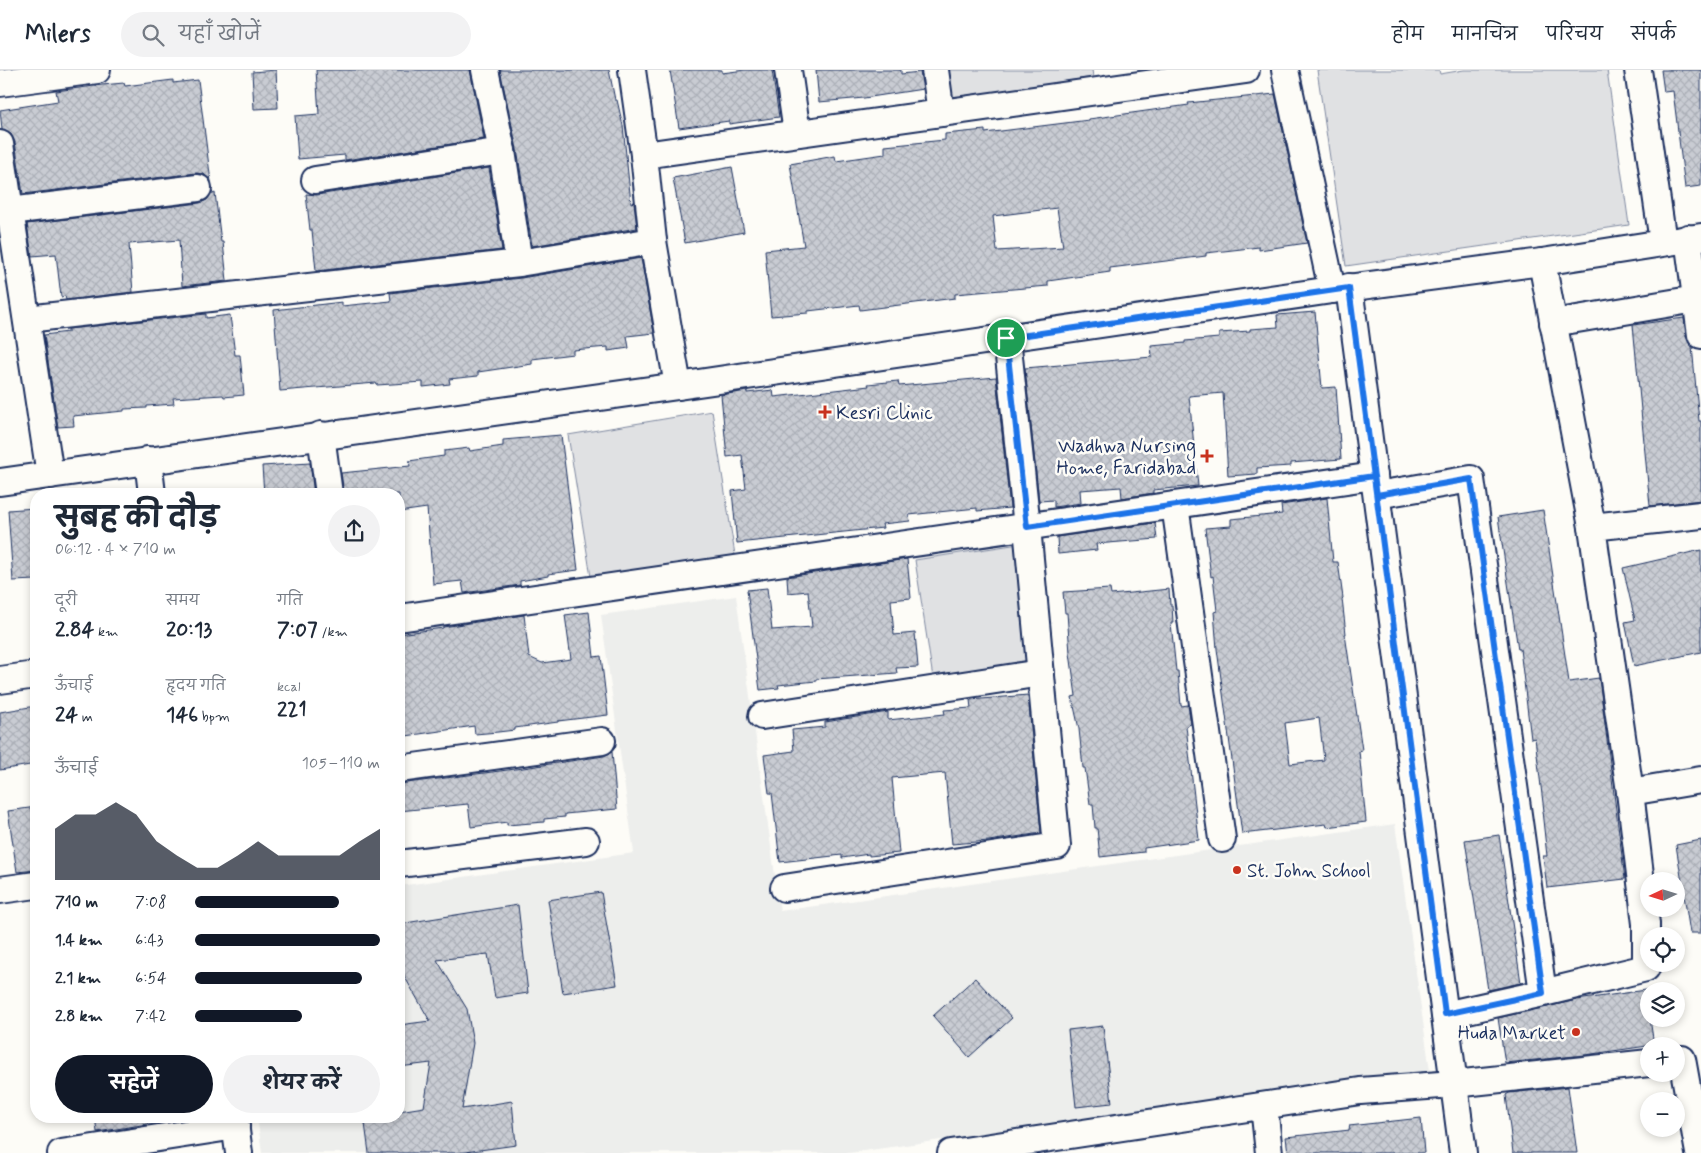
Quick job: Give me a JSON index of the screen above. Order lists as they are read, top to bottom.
{
  "places": {
    "health": ["Kesri Clinic", "Wadhwa Nursing Home, Faridabad"],
    "other": ["St. John School", "Huda Market"]
  },
  "north": "left",
  "page": {
    "header": "Milers",
    "search": "यहाँ खोजें",
    "nav": [
      "होम",
      "मानचित्र",
      "परिचय",
      "संपर्क"
    ],
    "heading": ["सुबह की दौड़", "06:12 · 4 × 710 m"],
    "stats": [
      ["दूरी", "2.84 km"],
      ["समय", "20:13"],
      ["गति", "7:07 /km"],
      ["ऊँचाई", "24 m"],
      ["हृदय गति", "146 bpm"],
      ["kcal", "221"]
    ],
    "chart": ["ऊँचाई", "105–110 m"],
    "map_buttons": ["+", "−"],
    "list": [
      {
        "name": "710 m",
        "note": "7:08"
      },
      {
        "name": "1.4 km",
        "note": "6:43"
      },
      {
        "name": "2.1 km",
        "note": "6:54"
      },
      {
        "name": "2.8 km",
        "note": "7:42"
      }
    ],
    "buttons": ["सहेजें", "शेयर करें"]
  }
}
